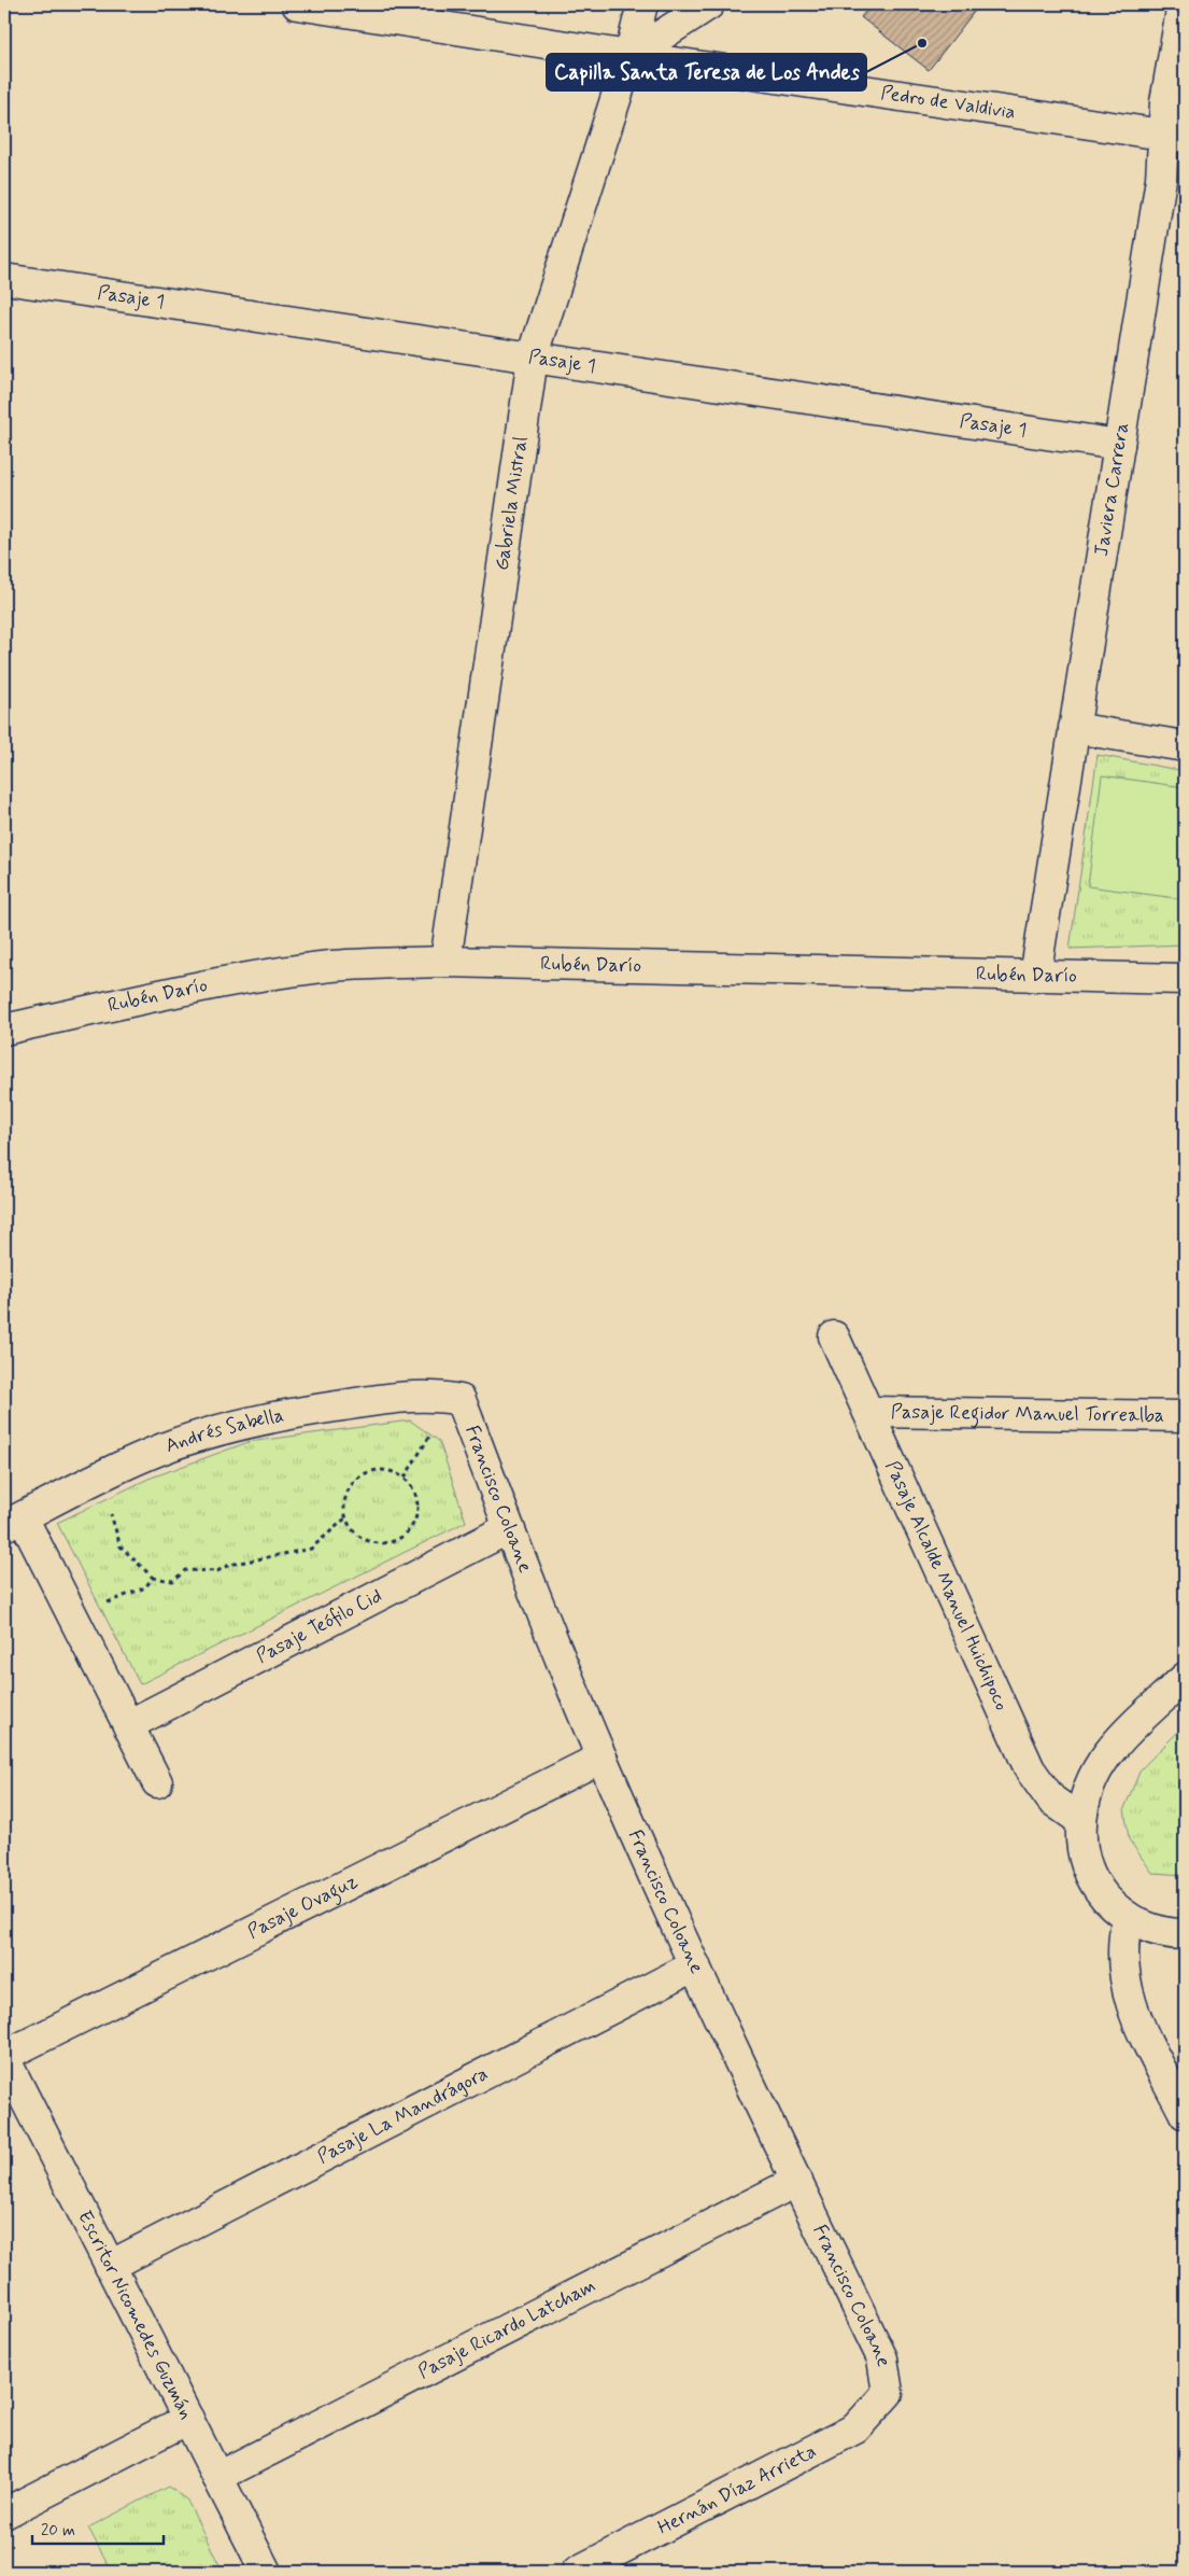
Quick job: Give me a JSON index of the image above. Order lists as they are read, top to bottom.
{
  "streets": {
    "street": [
      "Pedro de Valdivia",
      "Pasaje 1",
      "Javiera Carrera",
      "Gabriela Mistral",
      "Rubén Darío",
      "Pasaje Regidor Manuel Torrealba",
      "Andrés Sabella",
      "Francisco Coloane",
      "Pasaje Alcalde Manuel Huichipoco",
      "Pasaje Teófilo Cid",
      "Pasaje Ovaguz",
      "Pasaje La Mandrágora",
      "Escritor Nicomedes Guzmán",
      "Pasaje Ricardo Latcham",
      "Hernán Díaz Arrieta"
    ]
  },
  "crossings": [
    ["Pedro de Valdivia", "Javiera Carrera"],
    ["Pedro de Valdivia", "Gabriela Mistral"],
    ["Pasaje 1", "Javiera Carrera"],
    ["Pasaje 1", "Gabriela Mistral"],
    ["Javiera Carrera", "Rubén Darío"],
    ["Gabriela Mistral", "Rubén Darío"],
    ["Pasaje Regidor Manuel Torrealba", "Pasaje Alcalde Manuel Huichipoco"],
    ["Andrés Sabella", "Francisco Coloane"],
    ["Francisco Coloane", "Pasaje Teófilo Cid"],
    ["Francisco Coloane", "Pasaje Ovaguz"],
    ["Francisco Coloane", "Pasaje La Mandrágora"],
    ["Francisco Coloane", "Pasaje Ricardo Latcham"],
    ["Francisco Coloane", "Hernán Díaz Arrieta"],
    ["Pasaje Ovaguz", "Escritor Nicomedes Guzmán"],
    ["Pasaje La Mandrágora", "Escritor Nicomedes Guzmán"],
    ["Escritor Nicomedes Guzmán", "Pasaje Ricardo Latcham"]
  ],
  "places": ["Capilla Santa Teresa de Los Andes"],
  "scale_bar": "20 m"
}
